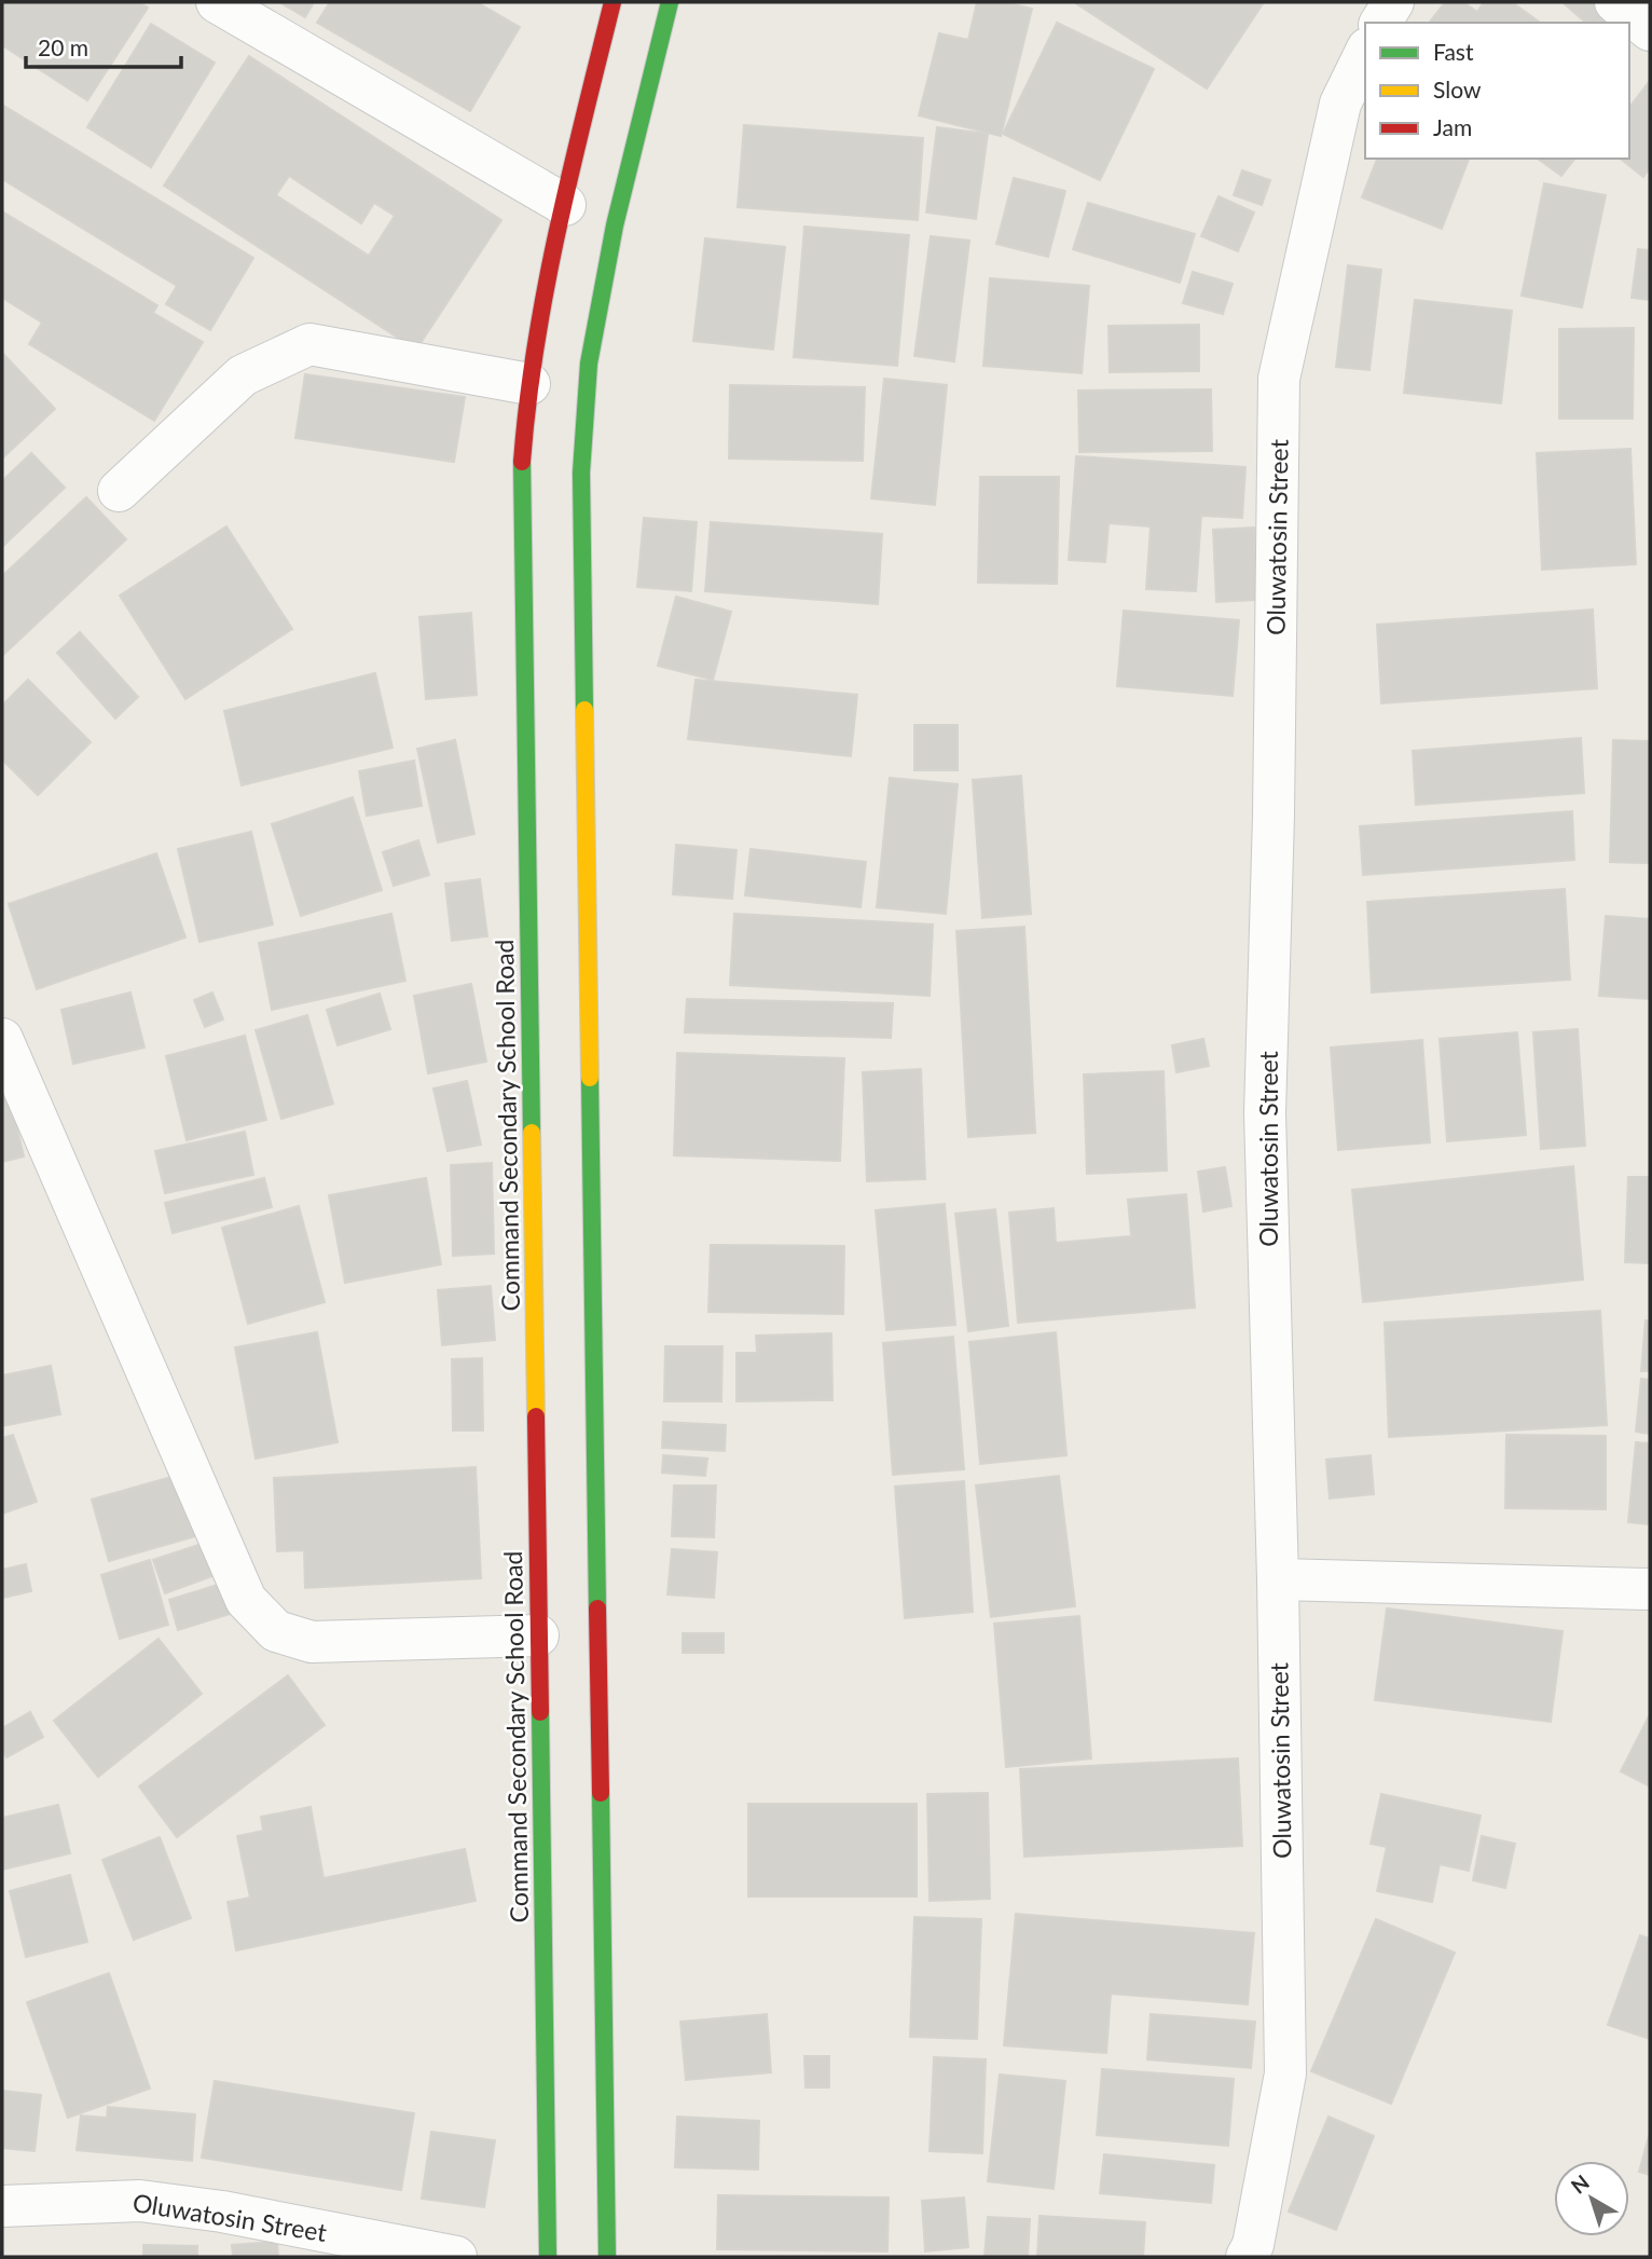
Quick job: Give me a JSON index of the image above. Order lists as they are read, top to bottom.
{
  "streets": {
    "main road": ["Command Secondary School Road"],
    "street": ["Oluwatosin Street"]
  },
  "legend": ["Fast", "Slow", "Jam"],
  "scale_bar": "20 m",
  "north": "top left"
}
